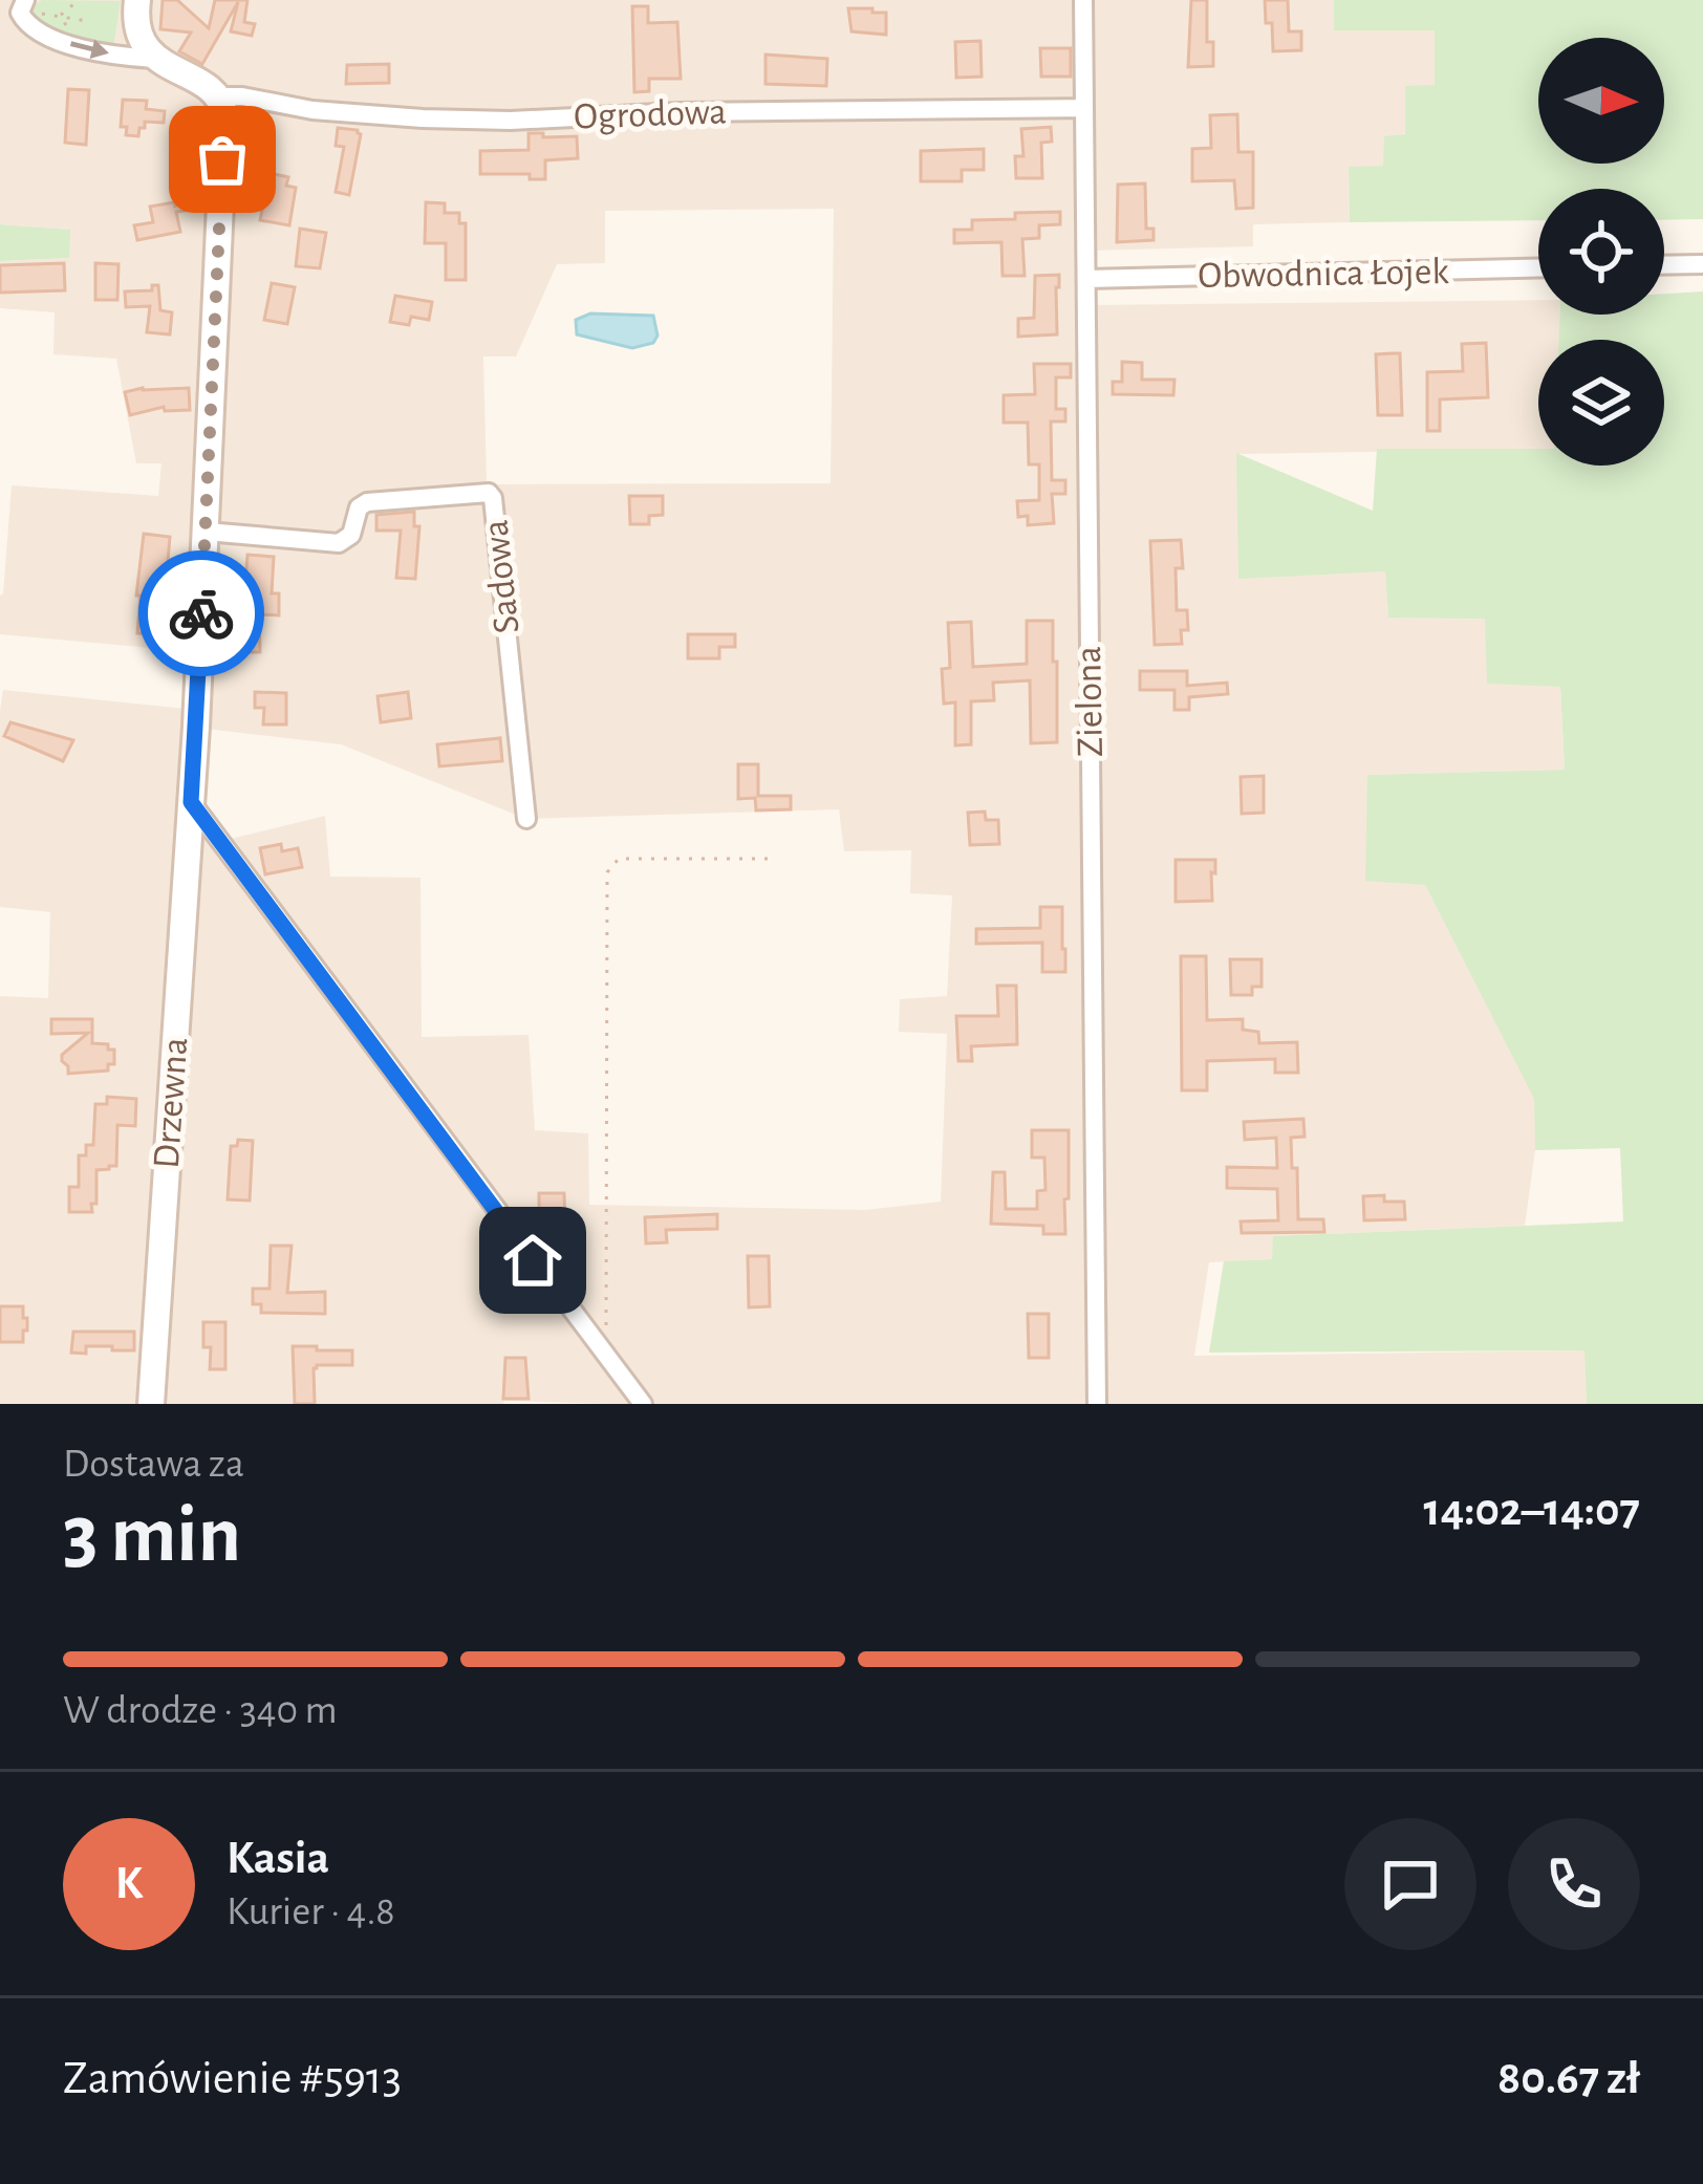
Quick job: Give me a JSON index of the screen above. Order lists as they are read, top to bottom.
{
  "streets": {
    "street": [
      "Ogrodowa",
      "Obwodnica Łojek",
      "Sadowa",
      "Zielona",
      "Drzewna"
    ]
  },
  "crossings": [
    ["Ogrodowa", "Zielona"],
    ["Ogrodowa", "Drzewna"],
    ["Obwodnica Łojek", "Zielona"],
    ["Sadowa", "Drzewna"]
  ],
  "north": "right",
  "page": {
    "heading": ["3 min", "Dostawa za", "14:02–14:07"],
    "panel": [
      "Kasia",
      "Kurier · 4.8",
      "Zamówienie #5913",
      "80.67 zł"
    ],
    "bar": "W drodze · 340 m",
    "round": "K"
  }
}
